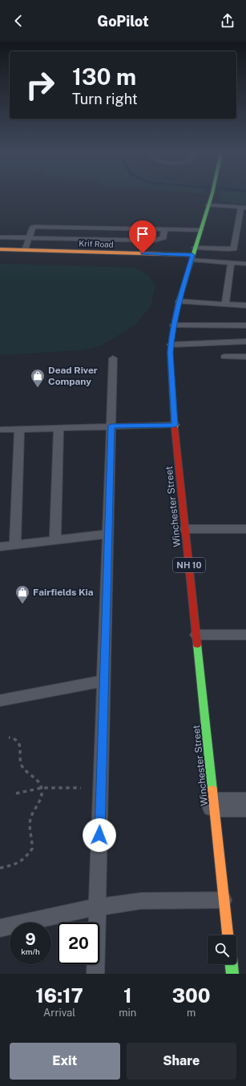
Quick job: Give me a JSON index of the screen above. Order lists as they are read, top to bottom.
{
  "streets": {
    "main road": ["Krif Road", "Winchester Street", "NH 10"]
  },
  "crossings": [
    ["Krif Road", "Winchester Street"]
  ],
  "places": {
    "shop": ["Dead River Company", "Fairfields Kia"]
  },
  "page": {
    "header": "GoPilot",
    "turn": ["130 m", "Turn right"],
    "speed": "9 km/h",
    "limit": "20",
    "eta": [
      "16:17",
      "Arrival",
      "1",
      "min",
      "300",
      "m"
    ],
    "buttons": ["Exit", "Share"]
  }
}
